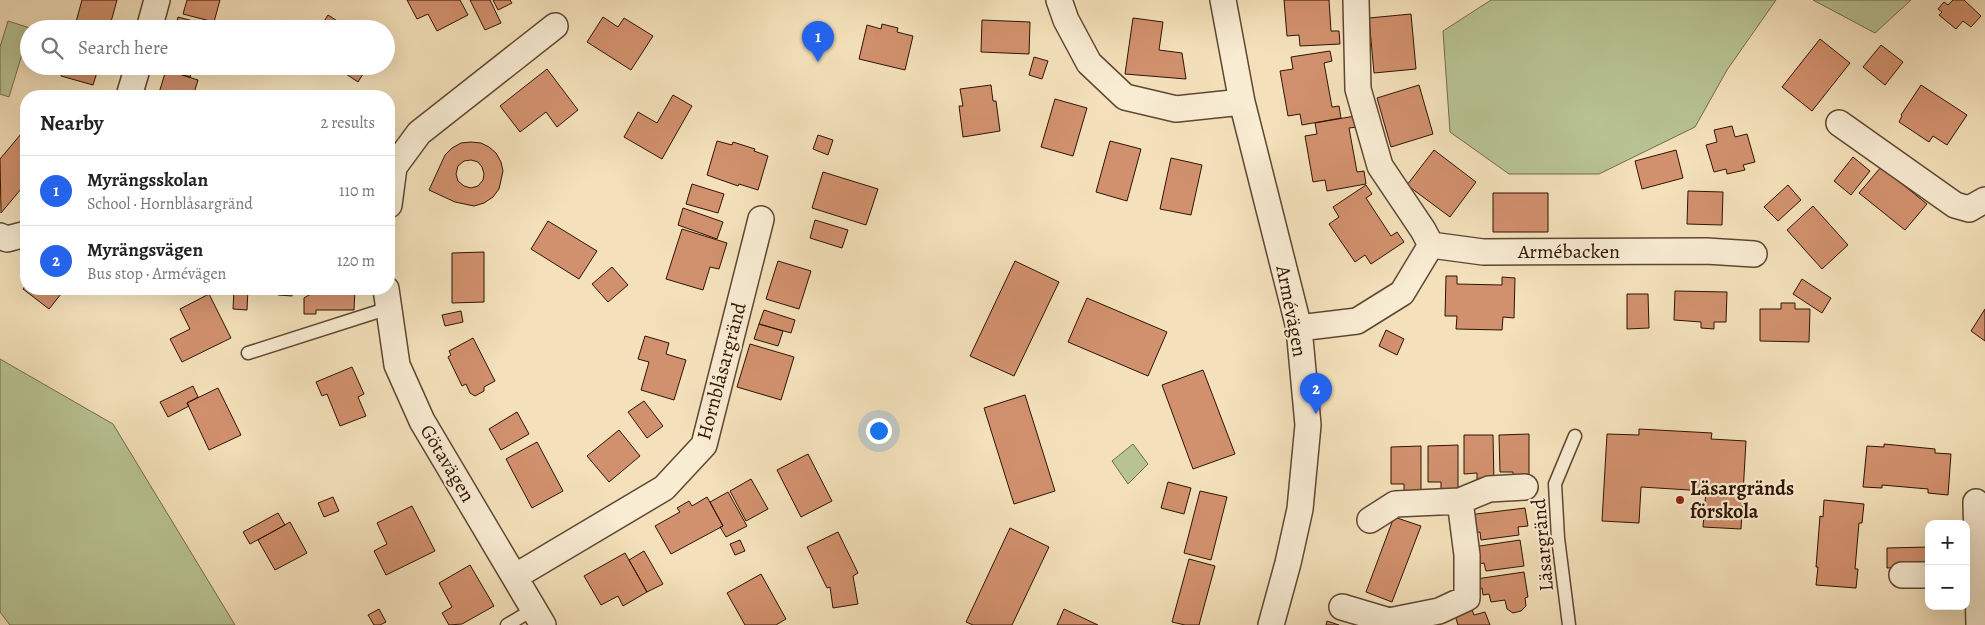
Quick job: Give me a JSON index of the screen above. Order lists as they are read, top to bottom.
{
  "streets": {
    "street": [
      "Armébacken",
      "Armévägen",
      "Hornblåsargränd",
      "Götavägen"
    ],
    "lane": ["Läsargränd"]
  },
  "crossings": [
    ["Hornblåsargränd", "Götavägen"]
  ],
  "places": ["Läsargränds förskola"],
  "page": {
    "search": "Search here",
    "pins": ["1", "2"],
    "heading": ["Nearby", "2 results"],
    "list": [
      {
        "mark": "1",
        "name": "Myrängsskolan",
        "note": "School · Hornblåsargränd",
        "value": "110 m"
      },
      {
        "mark": "2",
        "name": "Myrängsvägen",
        "note": "Bus stop · Armévägen",
        "value": "120 m"
      }
    ],
    "map_buttons": ["+", "−"]
  }
}
